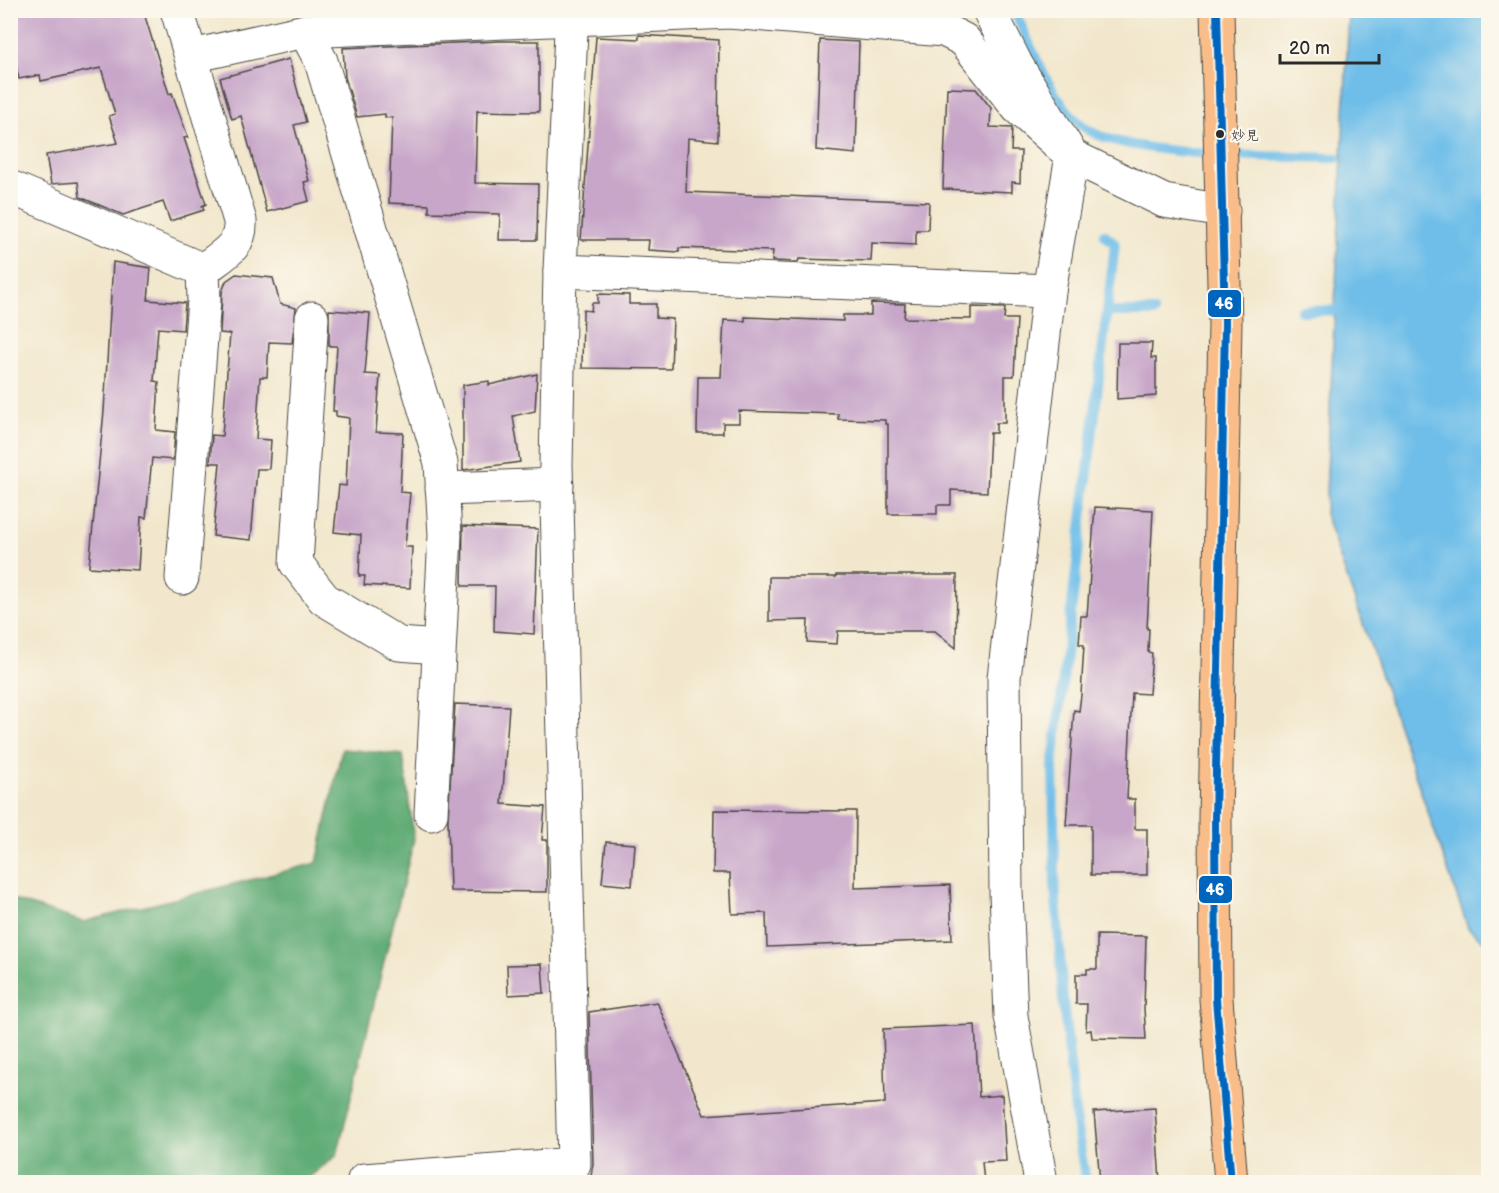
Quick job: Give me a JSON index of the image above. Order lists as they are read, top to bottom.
{
  "places": ["妙見"],
  "lines": ["transit line 46"],
  "scale_bar": "20 m"
}
